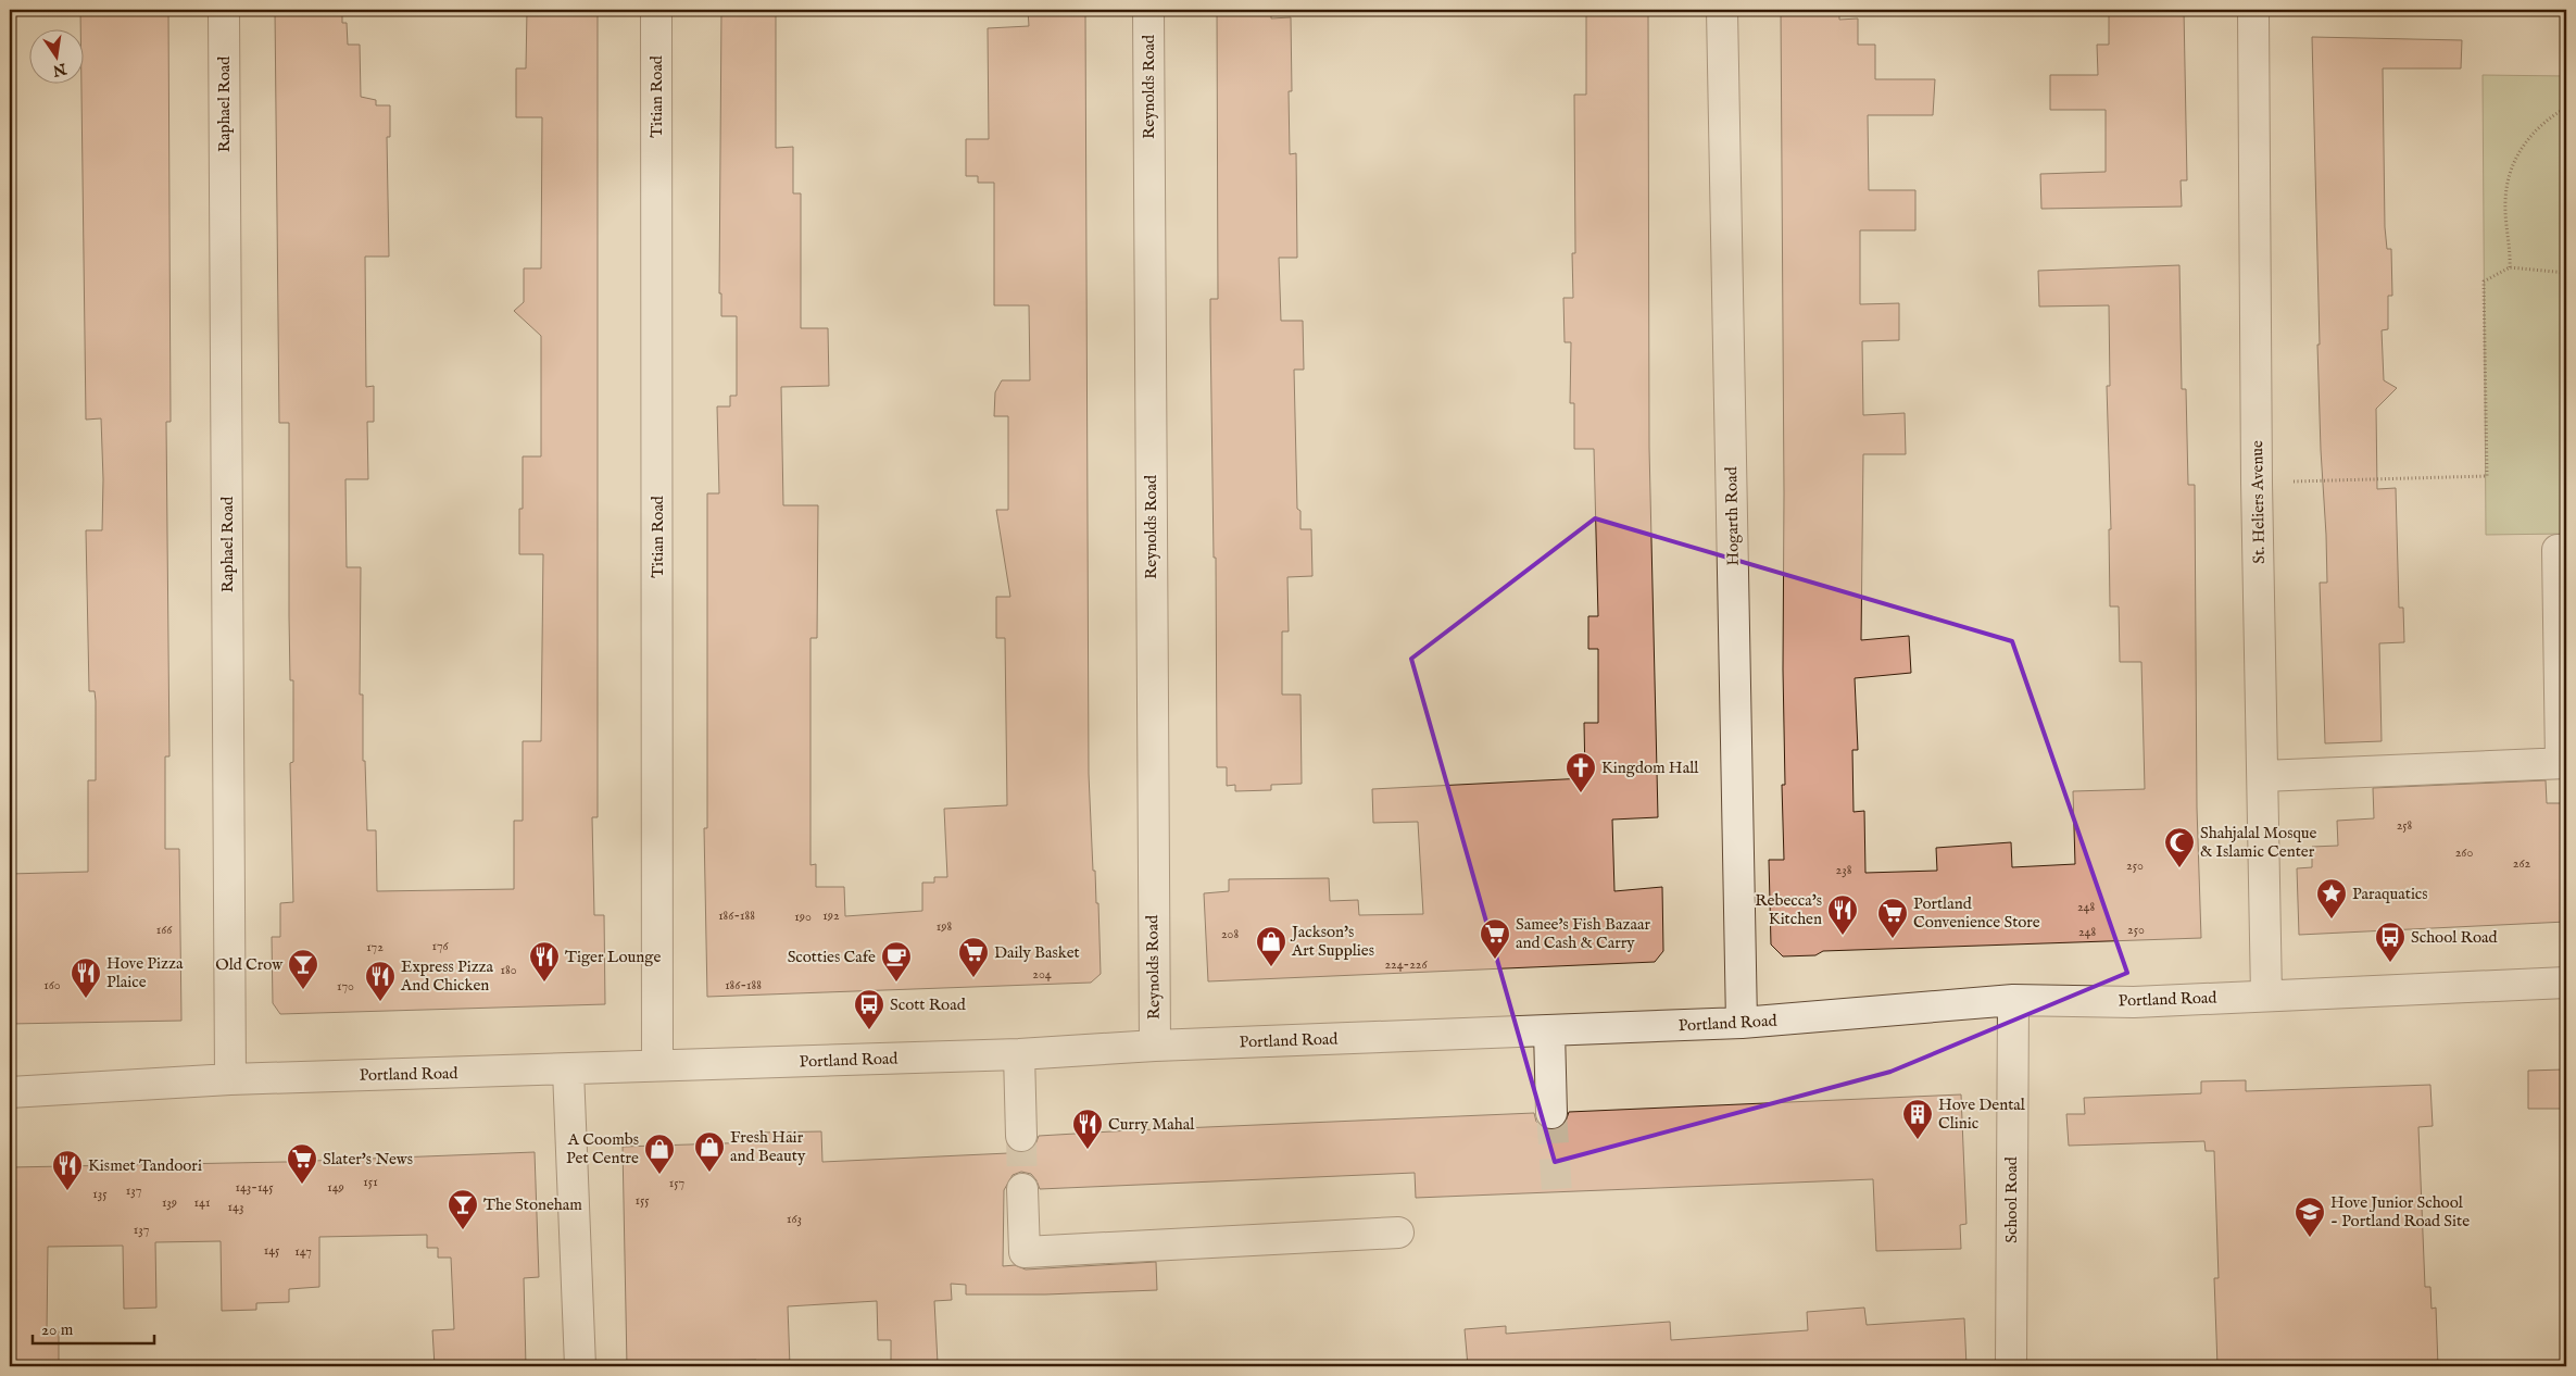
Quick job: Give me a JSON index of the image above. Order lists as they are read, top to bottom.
{
  "streets": {
    "street": [
      "Reynolds Road",
      "Titian Road",
      "Raphael Road",
      "St. Heliers Avenue",
      "Hogarth Road",
      "Portland Road",
      "School Road"
    ]
  },
  "crossings": [
    ["Reynolds Road", "Portland Road"],
    ["Titian Road", "Portland Road"],
    ["Raphael Road", "Portland Road"],
    ["St. Heliers Avenue", "Portland Road"],
    ["Hogarth Road", "Portland Road"],
    ["Portland Road", "School Road"]
  ],
  "places": {
    "church": ["Kingdom Hall"],
    "mosque": ["Shahjalal Mosque & Islamic Center"],
    "place": ["Paraquatics"],
    "restaurant": [
      "Rebecca's Kitchen",
      "Tiger Lounge",
      "Hove Pizza Plaice",
      "Express Pizza And Chicken",
      "Curry Mahal",
      "Kismet Tandoori"
    ],
    "supermarket": [
      "Portland Convenience Store",
      "Samee's Fish Bazaar and Cash & Carry",
      "Daily Basket",
      "Slater's News"
    ],
    "bus stop": ["School Road", "Scott Road"],
    "shop": ["Jackson's Art Supplies", "Fresh Hair and Beauty", "A Coombs Pet Centre"],
    "cafe": ["Scotties Cafe"],
    "bar": ["Old Crow", "The Stoneham"],
    "building": ["Hove Dental Clinic"],
    "school or university": ["Hove Junior School - Portland Road Site"]
  },
  "house_numbers": [
    "258",
    "260",
    "262",
    "250",
    "238",
    "248",
    "186-188",
    "192",
    "190",
    "198",
    "166",
    "250",
    "248",
    "208",
    "176",
    "172",
    "224-226",
    "180",
    "204",
    "160",
    "186-188",
    "170",
    "151",
    "157",
    "143-145",
    "149",
    "137",
    "135",
    "155",
    "139",
    "141",
    "143",
    "163",
    "137",
    "145",
    "147"
  ],
  "scale_bar": "20 m",
  "north": "bottom"
}
